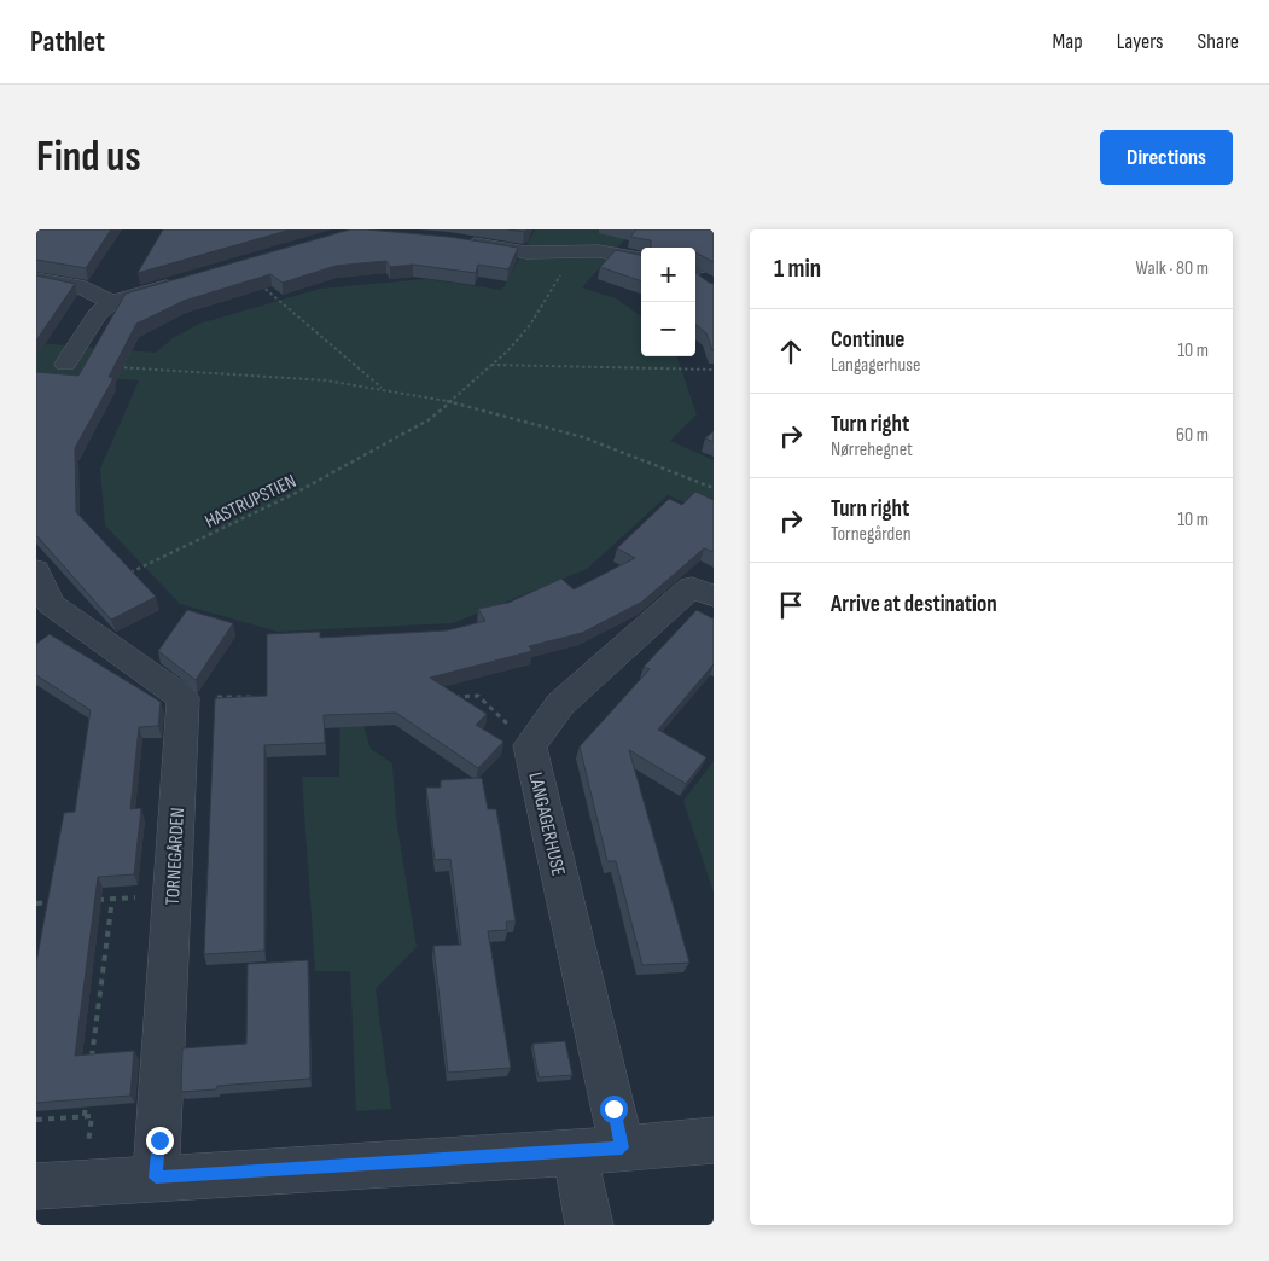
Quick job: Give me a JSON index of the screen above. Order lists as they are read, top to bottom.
{
  "streets": {
    "street": ["LANGAGERHUSE", "TORNEGÅRDEN"],
    "path": ["HASTRUPSTIEN"]
  },
  "page": {
    "header": "Pathlet",
    "nav": ["Map", "Layers", "Share"],
    "buttons": "Directions",
    "title": "Find us",
    "heading": ["1 min", "Walk · 80 m"],
    "map_buttons": ["+", "−"],
    "list": [
      ["Continue", "Langagerhuse", "10 m"],
      ["Turn right", "Nørrehegnet", "60 m"],
      ["Turn right", "Tornegården", "10 m"],
      "Arrive at destination"
    ]
  }
}
